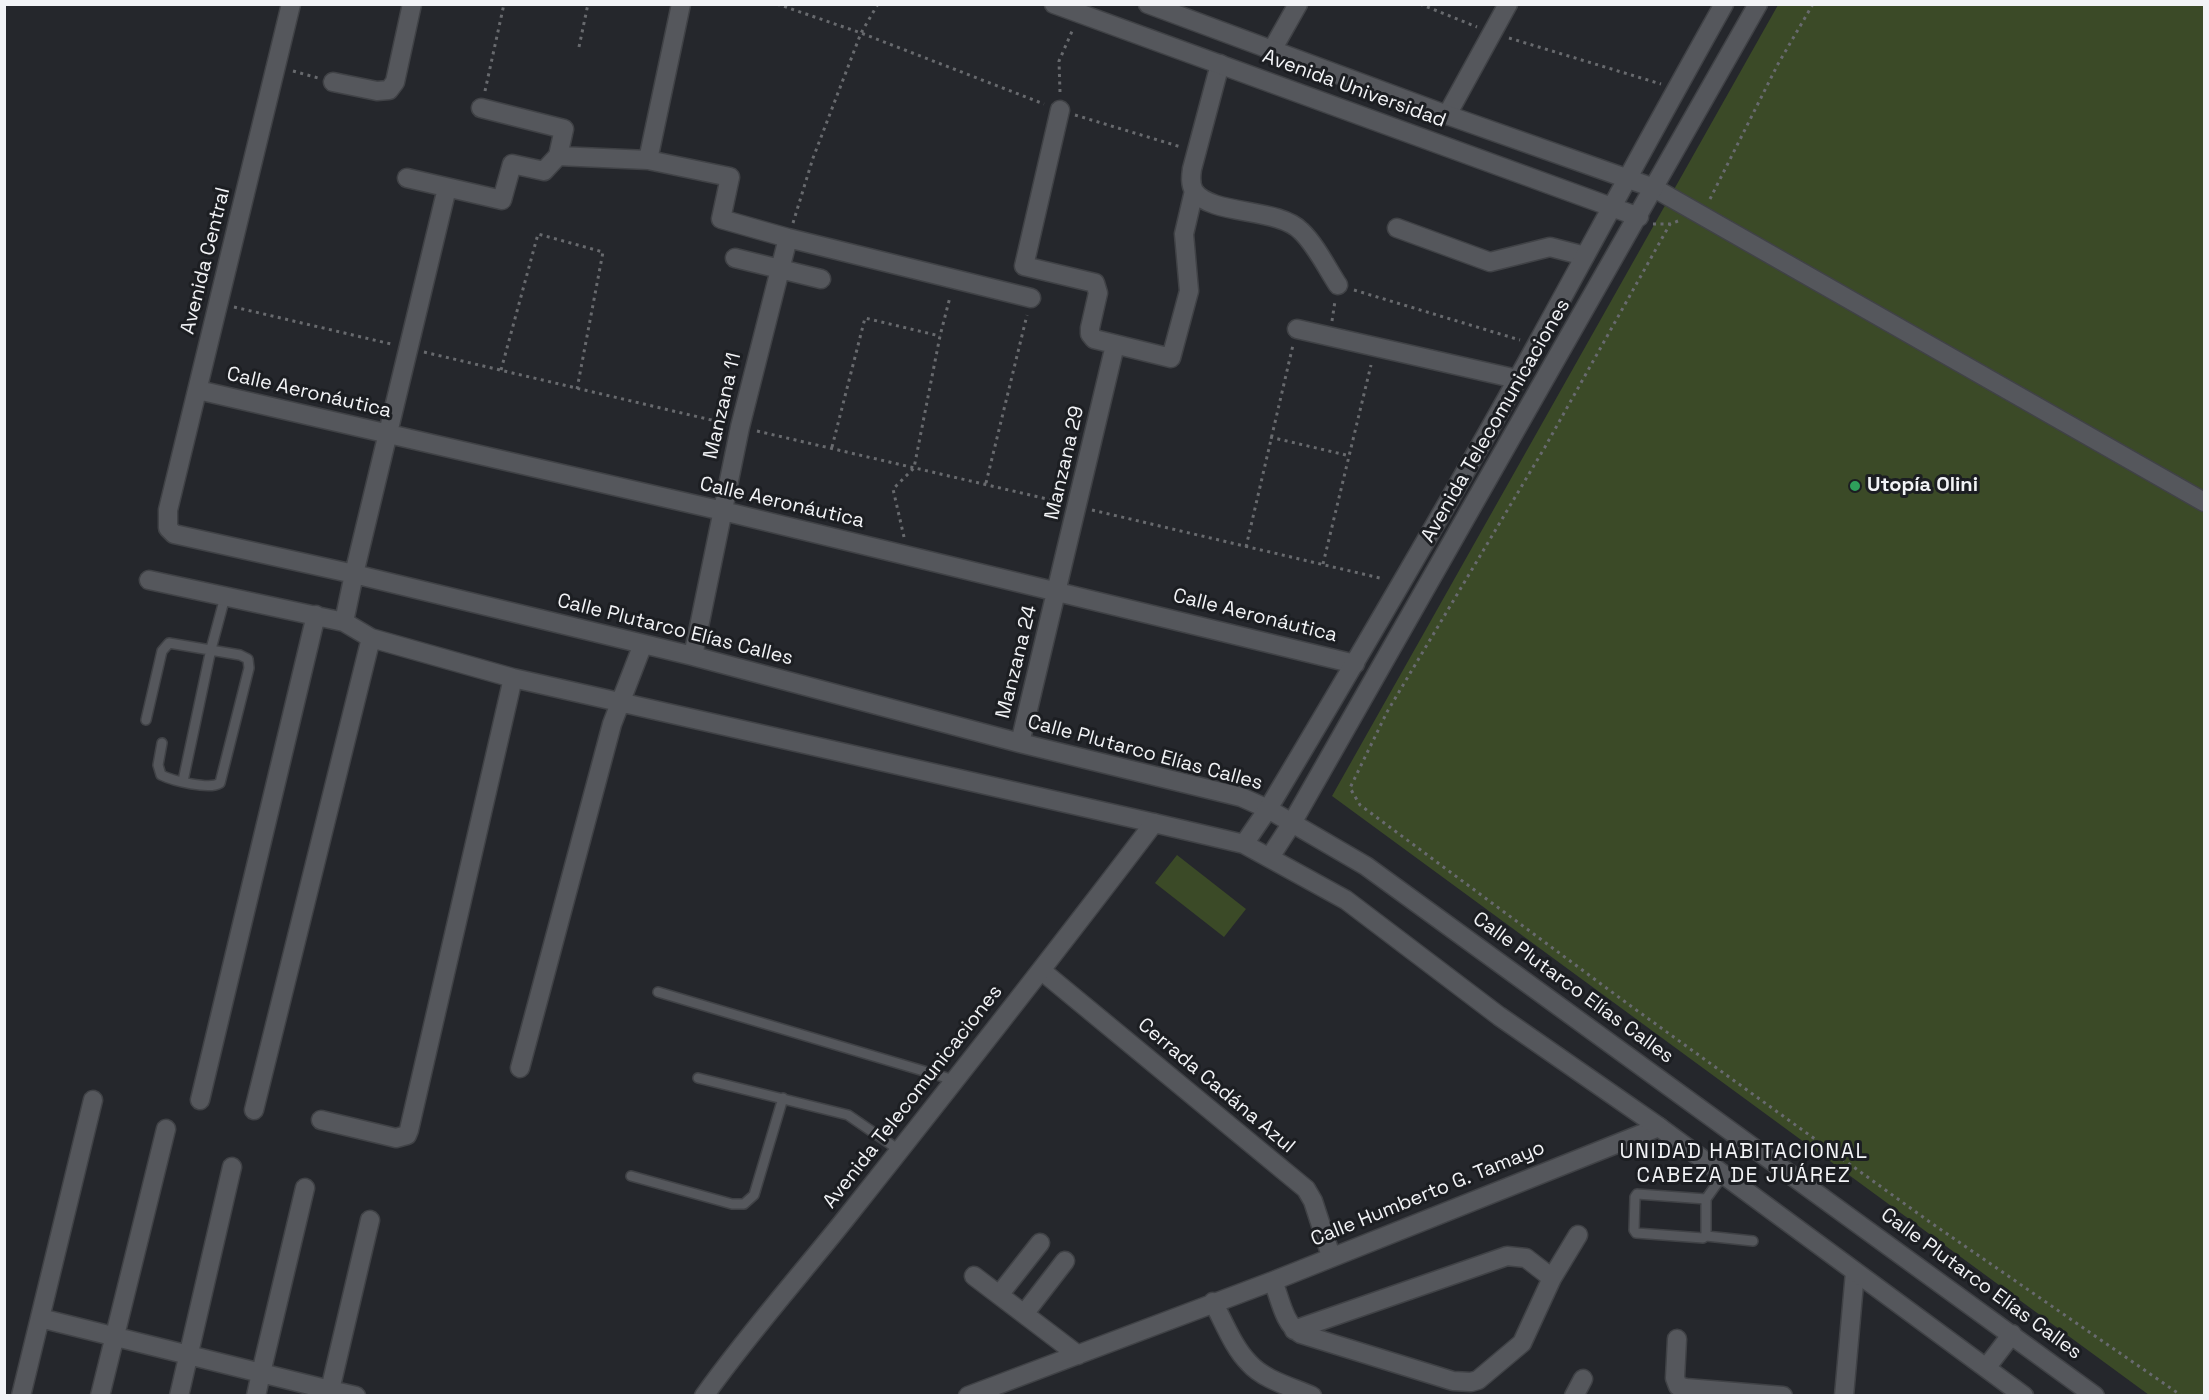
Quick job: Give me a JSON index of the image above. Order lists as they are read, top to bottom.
{
  "streets": {
    "street": [
      "Avenida Universidad",
      "Avenida Central",
      "Calle Aeronáutica",
      "Manzana 11",
      "Avenida Telecomunicaciones",
      "Manzana 29",
      "Calle Plutarco Elías Calles",
      "Manzana 24",
      "Cerrada Cadána Azul",
      "Calle Humberto G. Tamayo"
    ]
  },
  "crossings": [
    ["Avenida Universidad", "Avenida Telecomunicaciones"],
    ["Avenida Central", "Calle Aeronáutica"],
    ["Avenida Central", "Calle Plutarco Elías Calles"],
    ["Calle Aeronáutica", "Manzana 11"],
    ["Calle Aeronáutica", "Avenida Telecomunicaciones"],
    ["Calle Aeronáutica", "Manzana 29"],
    ["Calle Aeronáutica", "Manzana 24"],
    ["Manzana 11", "Calle Plutarco Elías Calles"],
    ["Avenida Telecomunicaciones", "Calle Plutarco Elías Calles"],
    ["Avenida Telecomunicaciones", "Cerrada Cadána Azul"],
    ["Manzana 29", "Manzana 24"],
    ["Calle Plutarco Elías Calles", "Manzana 24"],
    ["Cerrada Cadána Azul", "Calle Humberto G. Tamayo"]
  ],
  "districts": ["UNIDAD HABITACIONAL CABEZA DE JUÁREZ"],
  "places": ["Utopía Olini"]
}
